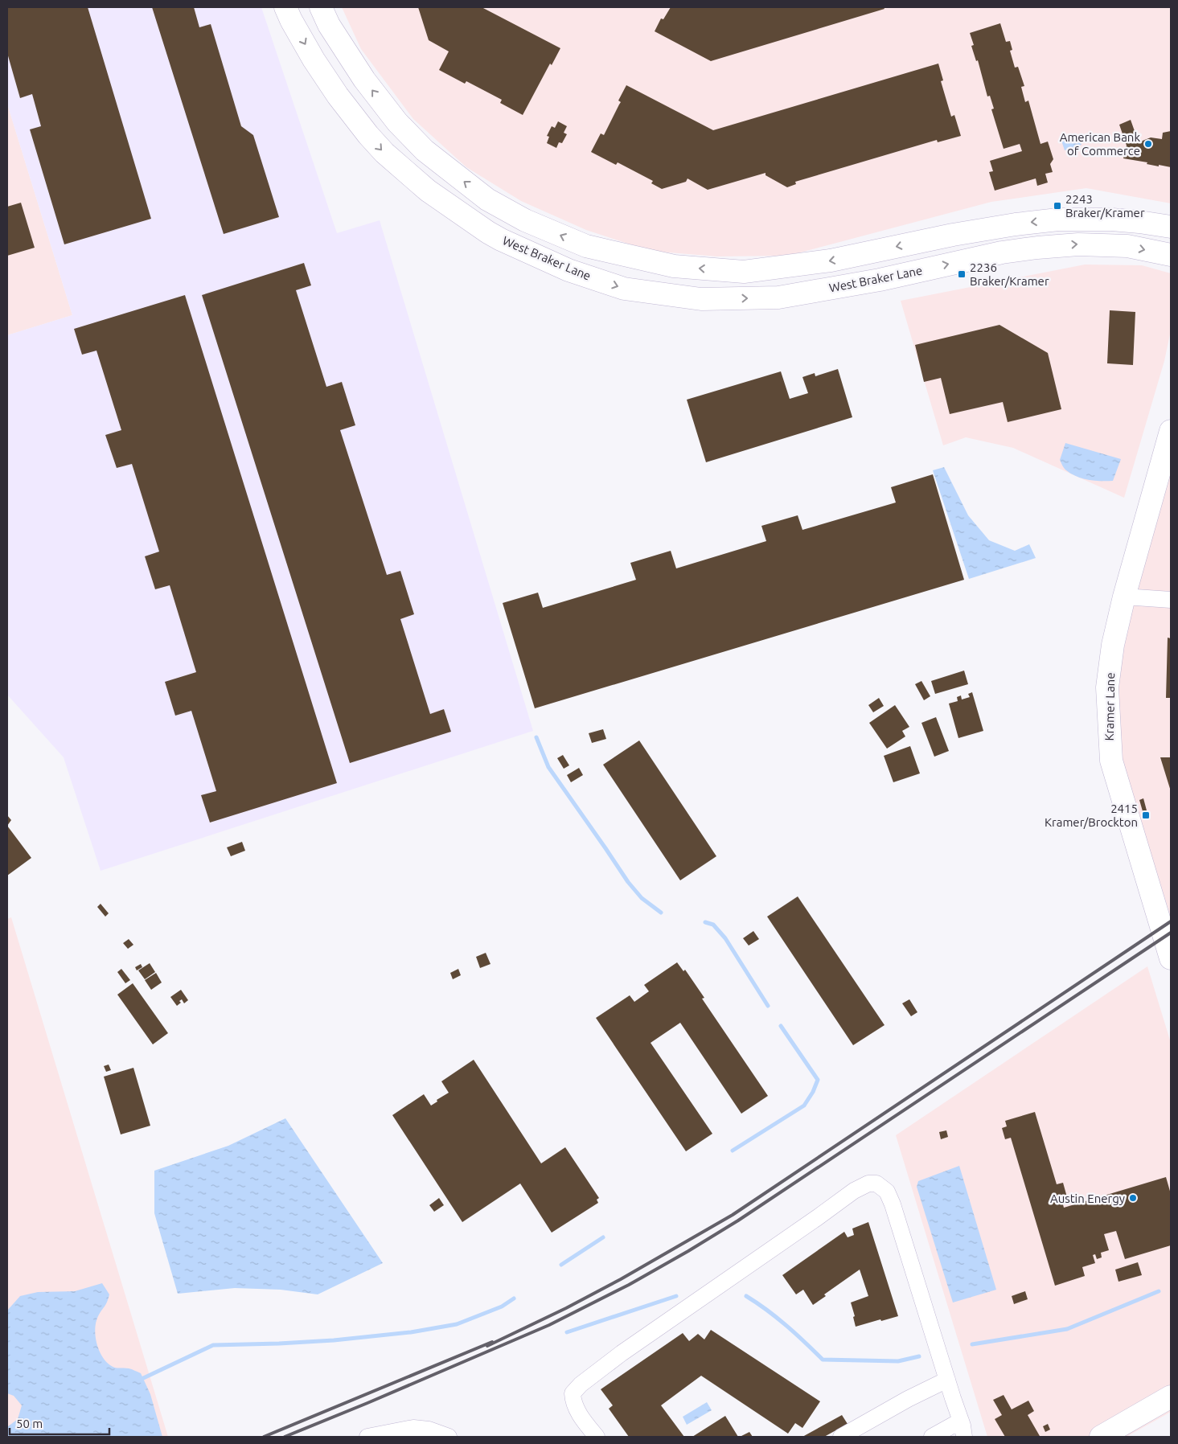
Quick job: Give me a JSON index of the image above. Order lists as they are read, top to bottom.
{
  "streets": {
    "main road": ["West Braker Lane", "Kramer Lane"]
  },
  "places": {
    "other": ["American Bank of Commerce", "Austin Energy"],
    "transit": ["2243 Braker/Kramer", "2236 Braker/Kramer", "2415 Kramer/Brockton"]
  },
  "scale_bar": "50 m"
}
